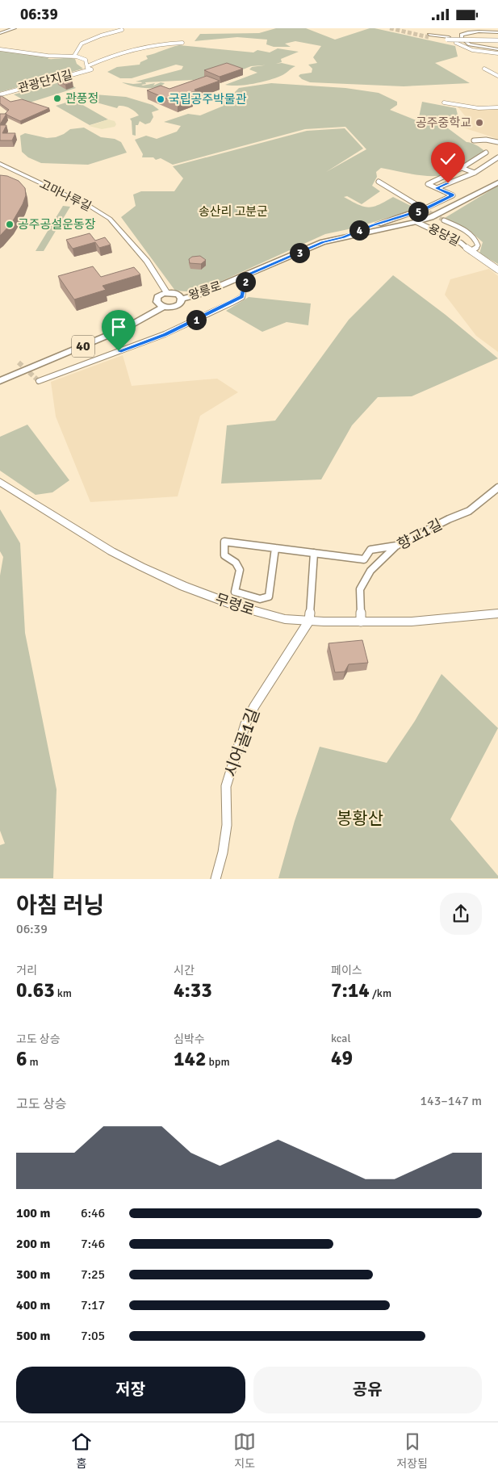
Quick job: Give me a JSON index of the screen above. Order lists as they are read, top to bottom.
{
  "streets": {
    "main road": [
      "고마나루길",
      "왕릉로",
      "40",
      "무령로"
    ],
    "street": [
      "관광단지길",
      "용당길",
      "향교1길",
      "시어골1길"
    ]
  },
  "crossings": [
    ["고마나루길", "왕릉로"],
    ["용당길", "왕릉로"],
    ["향교1길", "무령로"],
    ["무령로", "시어골1길"]
  ],
  "parks": ["송산리 고분군", "봉황산"],
  "places": [
    "관풍정",
    "국립공주박물관",
    "공주중학교",
    "공주공설운동장"
  ],
  "page": {
    "status": "06:39",
    "pins": [
      "5",
      "4",
      "3",
      "2",
      "1"
    ],
    "heading": ["아침 러닝", "06:39"],
    "stats": [
      ["거리", "0.63 km"],
      ["시간", "4:33"],
      ["페이스", "7:14 /km"],
      ["고도 상승", "6 m"],
      ["심박수", "142 bpm"],
      ["kcal", "49"]
    ],
    "chart": ["고도 상승", "143–147 m"],
    "list": [
      {
        "name": "100 m",
        "note": "6:46"
      },
      {
        "name": "200 m",
        "note": "7:46"
      },
      {
        "name": "300 m",
        "note": "7:25"
      },
      {
        "name": "400 m",
        "note": "7:17"
      },
      {
        "name": "500 m",
        "note": "7:05"
      }
    ],
    "buttons": ["저장", "공유"],
    "tabs": ["홈", "지도", "저장됨"]
  }
}
